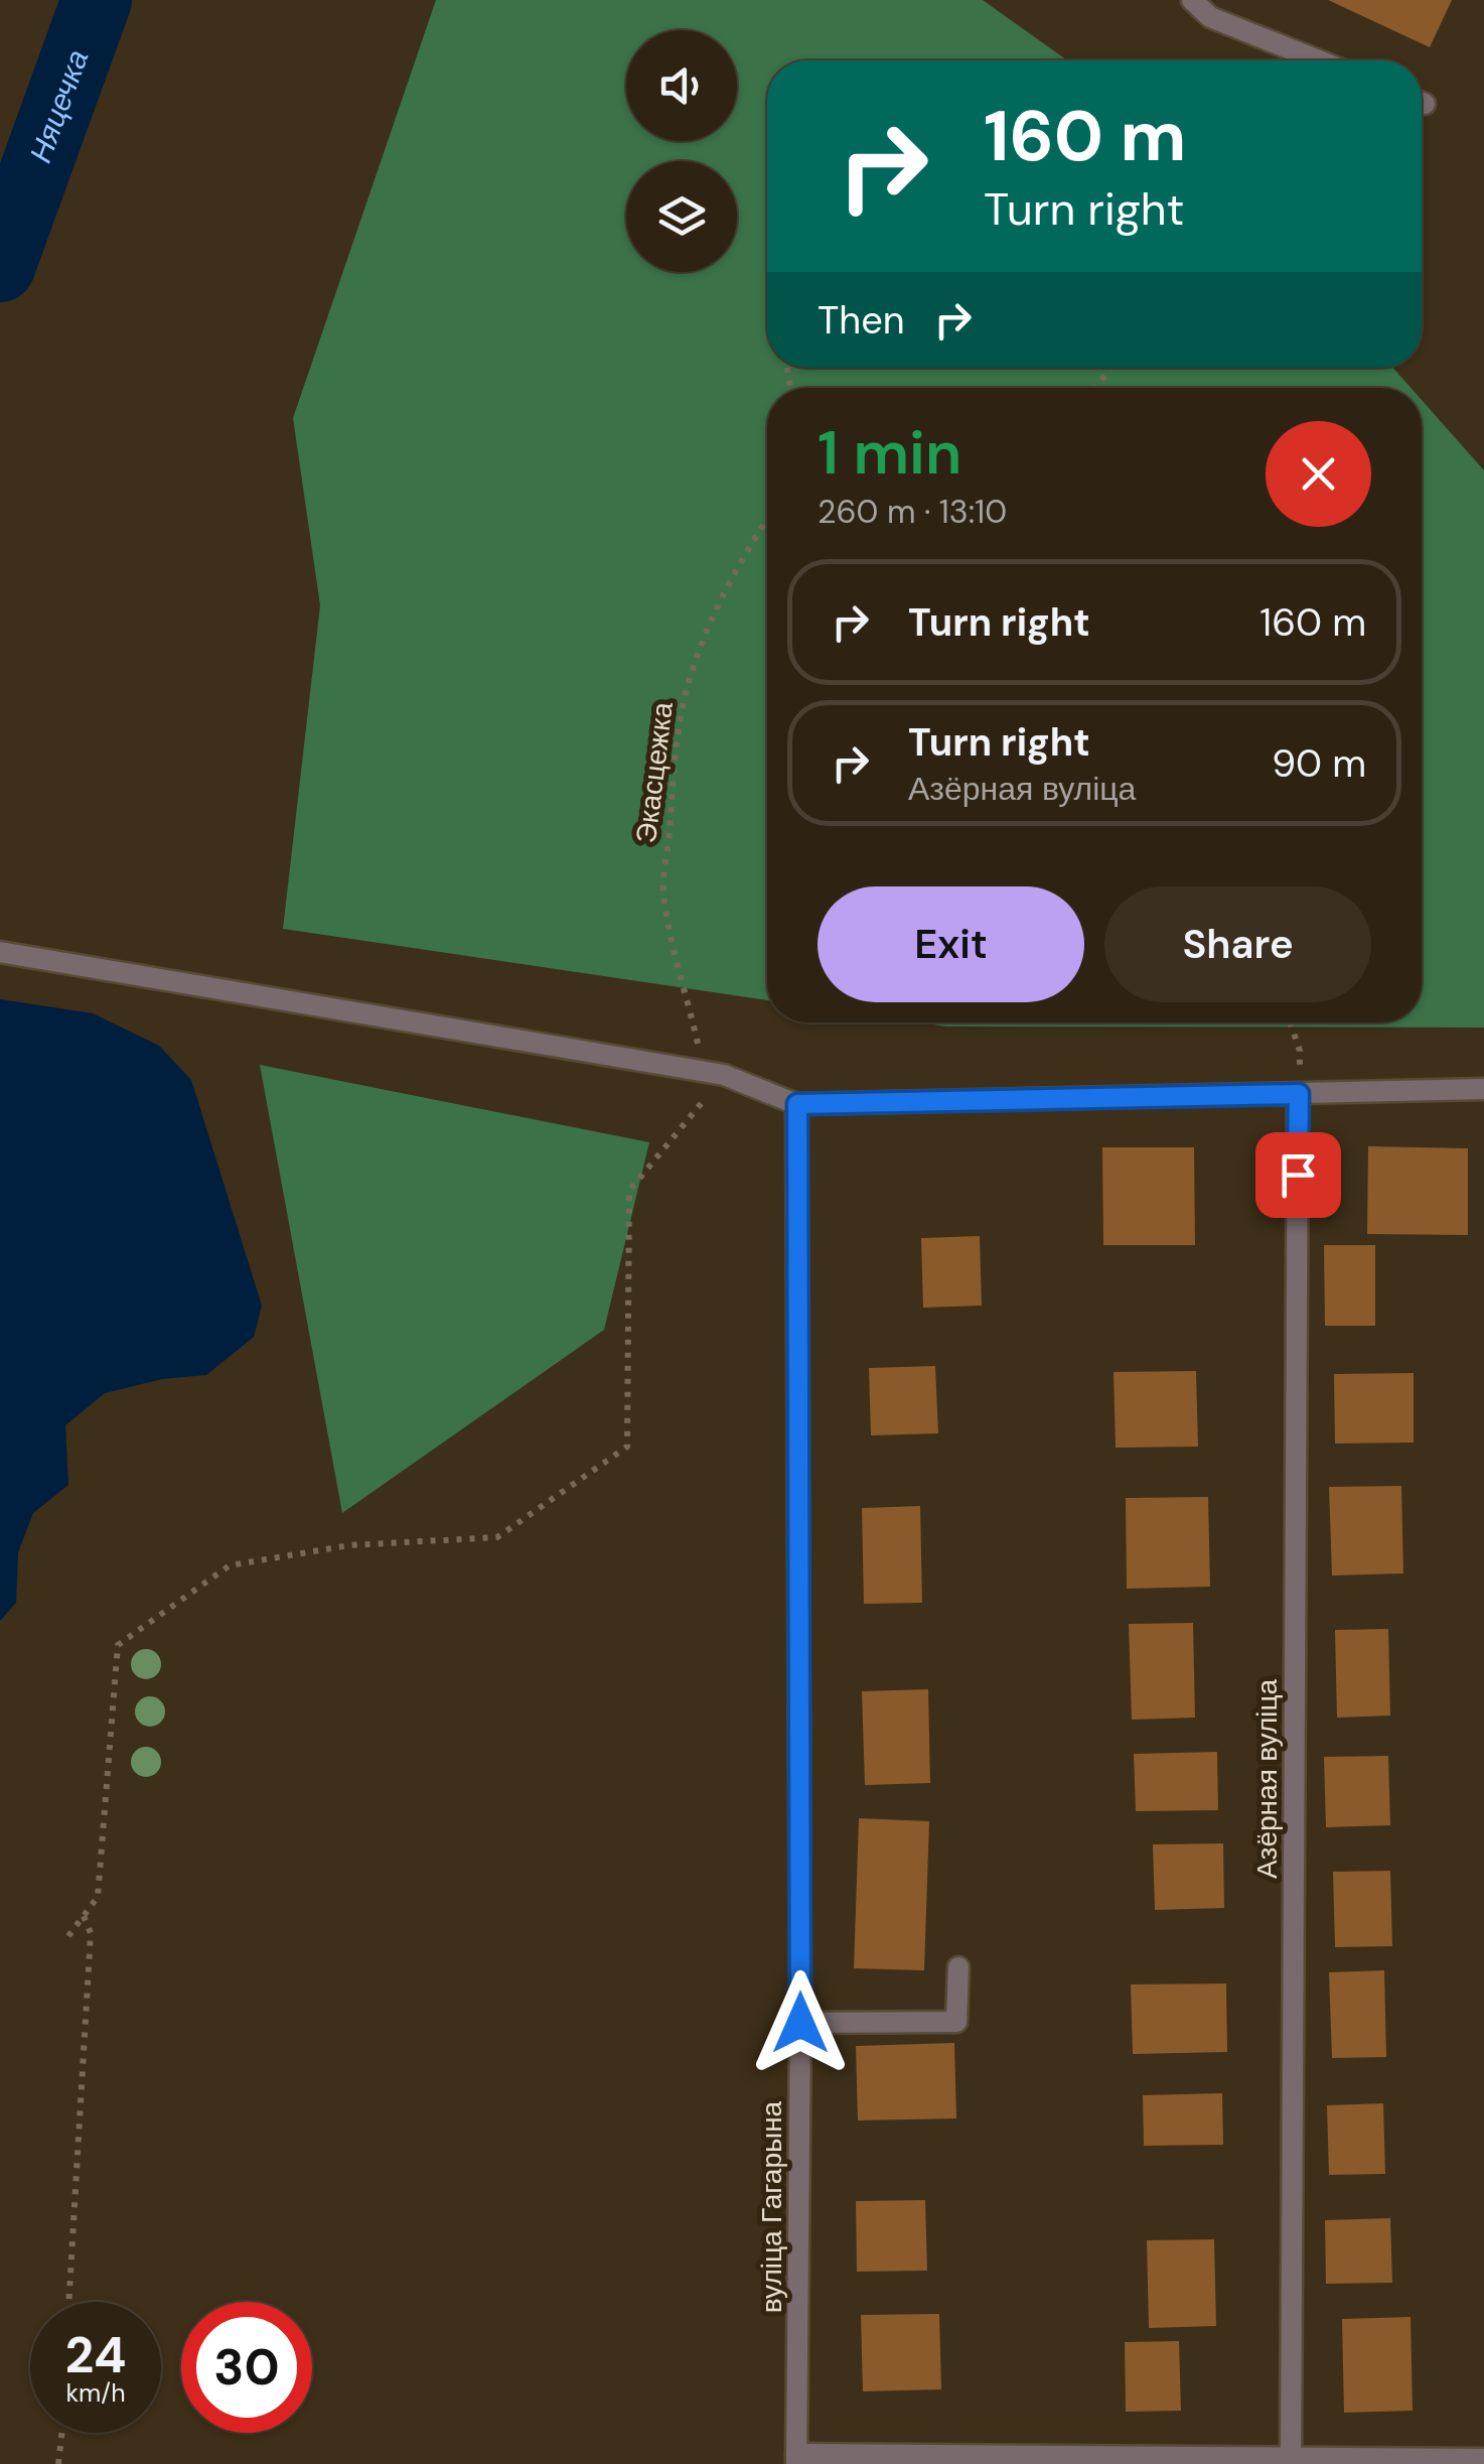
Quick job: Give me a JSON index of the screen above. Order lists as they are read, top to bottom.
{
  "streets": {
    "street": ["Азёрная вуліца", "вуліца Гагарына"],
    "path": ["Экасцежка"]
  },
  "water": ["Няцечка"],
  "page": {
    "turn": ["160 m", "Turn right"],
    "then": "Then",
    "heading": ["1 min", "260 m · 13:10"],
    "list": [
      {
        "name": "Turn right",
        "value": "160 m"
      },
      {
        "name": "Turn right",
        "note": "Азёрная вуліца",
        "value": "90 m"
      }
    ],
    "buttons": ["Exit", "Share"],
    "speed": "24 km/h",
    "limit": "30"
  }
}
